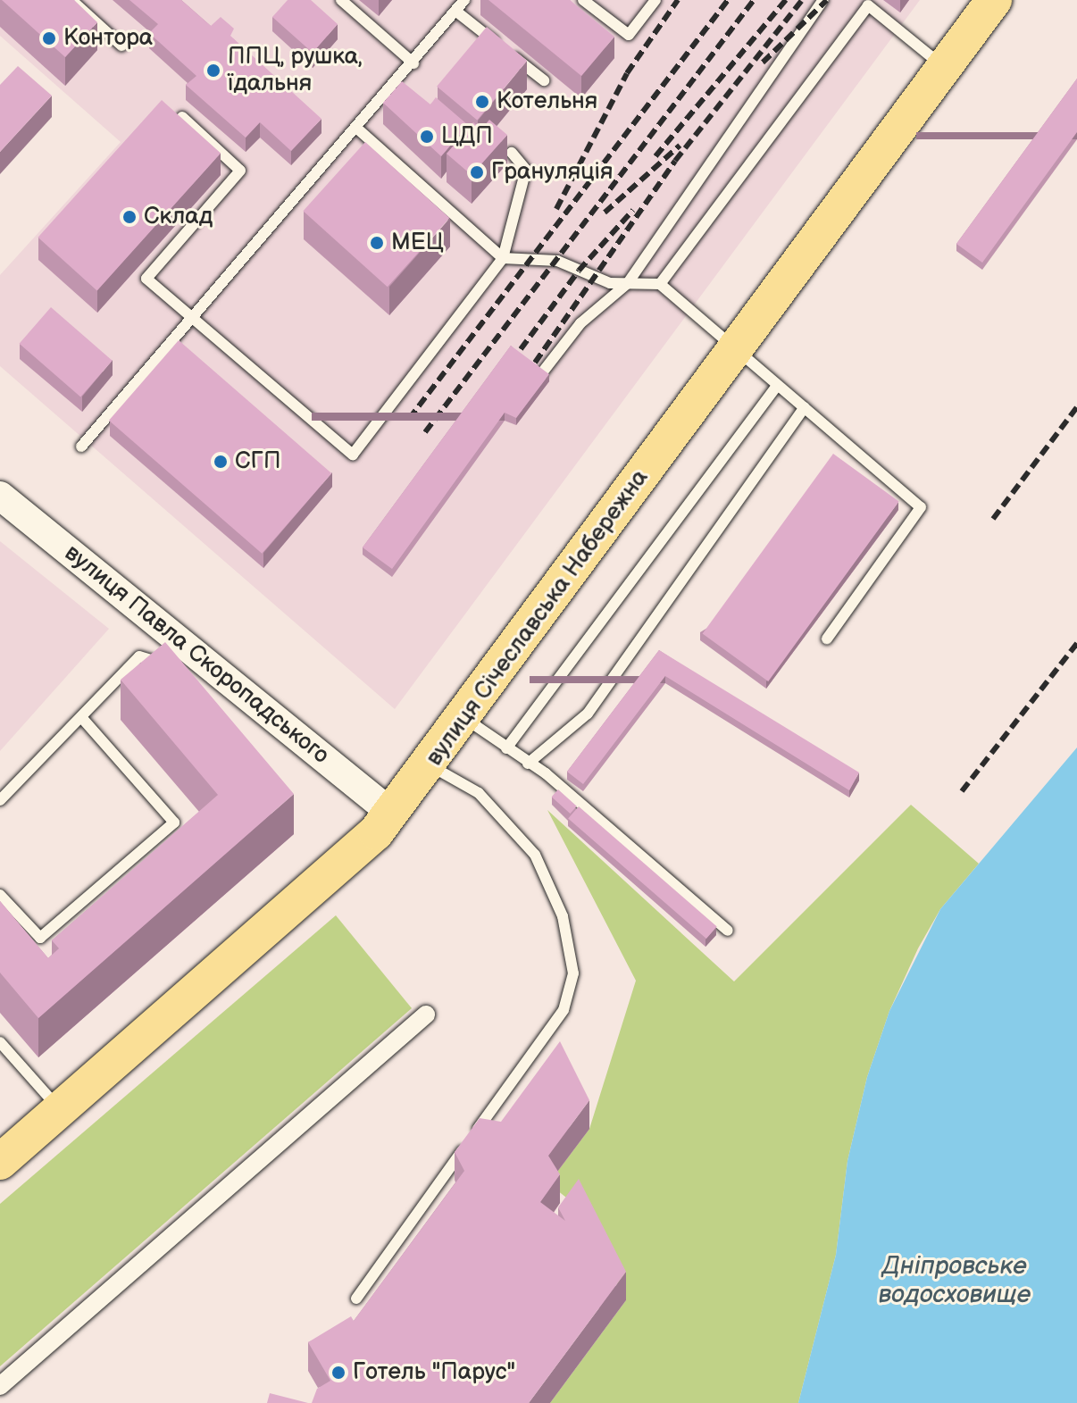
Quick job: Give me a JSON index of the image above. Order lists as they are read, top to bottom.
{
  "streets": {
    "main road": ["вулиця Січеславська Набережна"],
    "street": ["вулиця Павла Скоропадського"]
  },
  "crossings": [
    ["вулиця Січеславська Набережна", "вулиця Павла Скоропадського"]
  ],
  "water": ["Дніпровське водосховище"],
  "places": [
    "Контора",
    "ППЦ, рушка, їдальня",
    "Котельня",
    "ЦДП",
    "Грануляція",
    "Склад",
    "МЕЦ",
    "СГП",
    "Готель \"Парус\""
  ]
}
